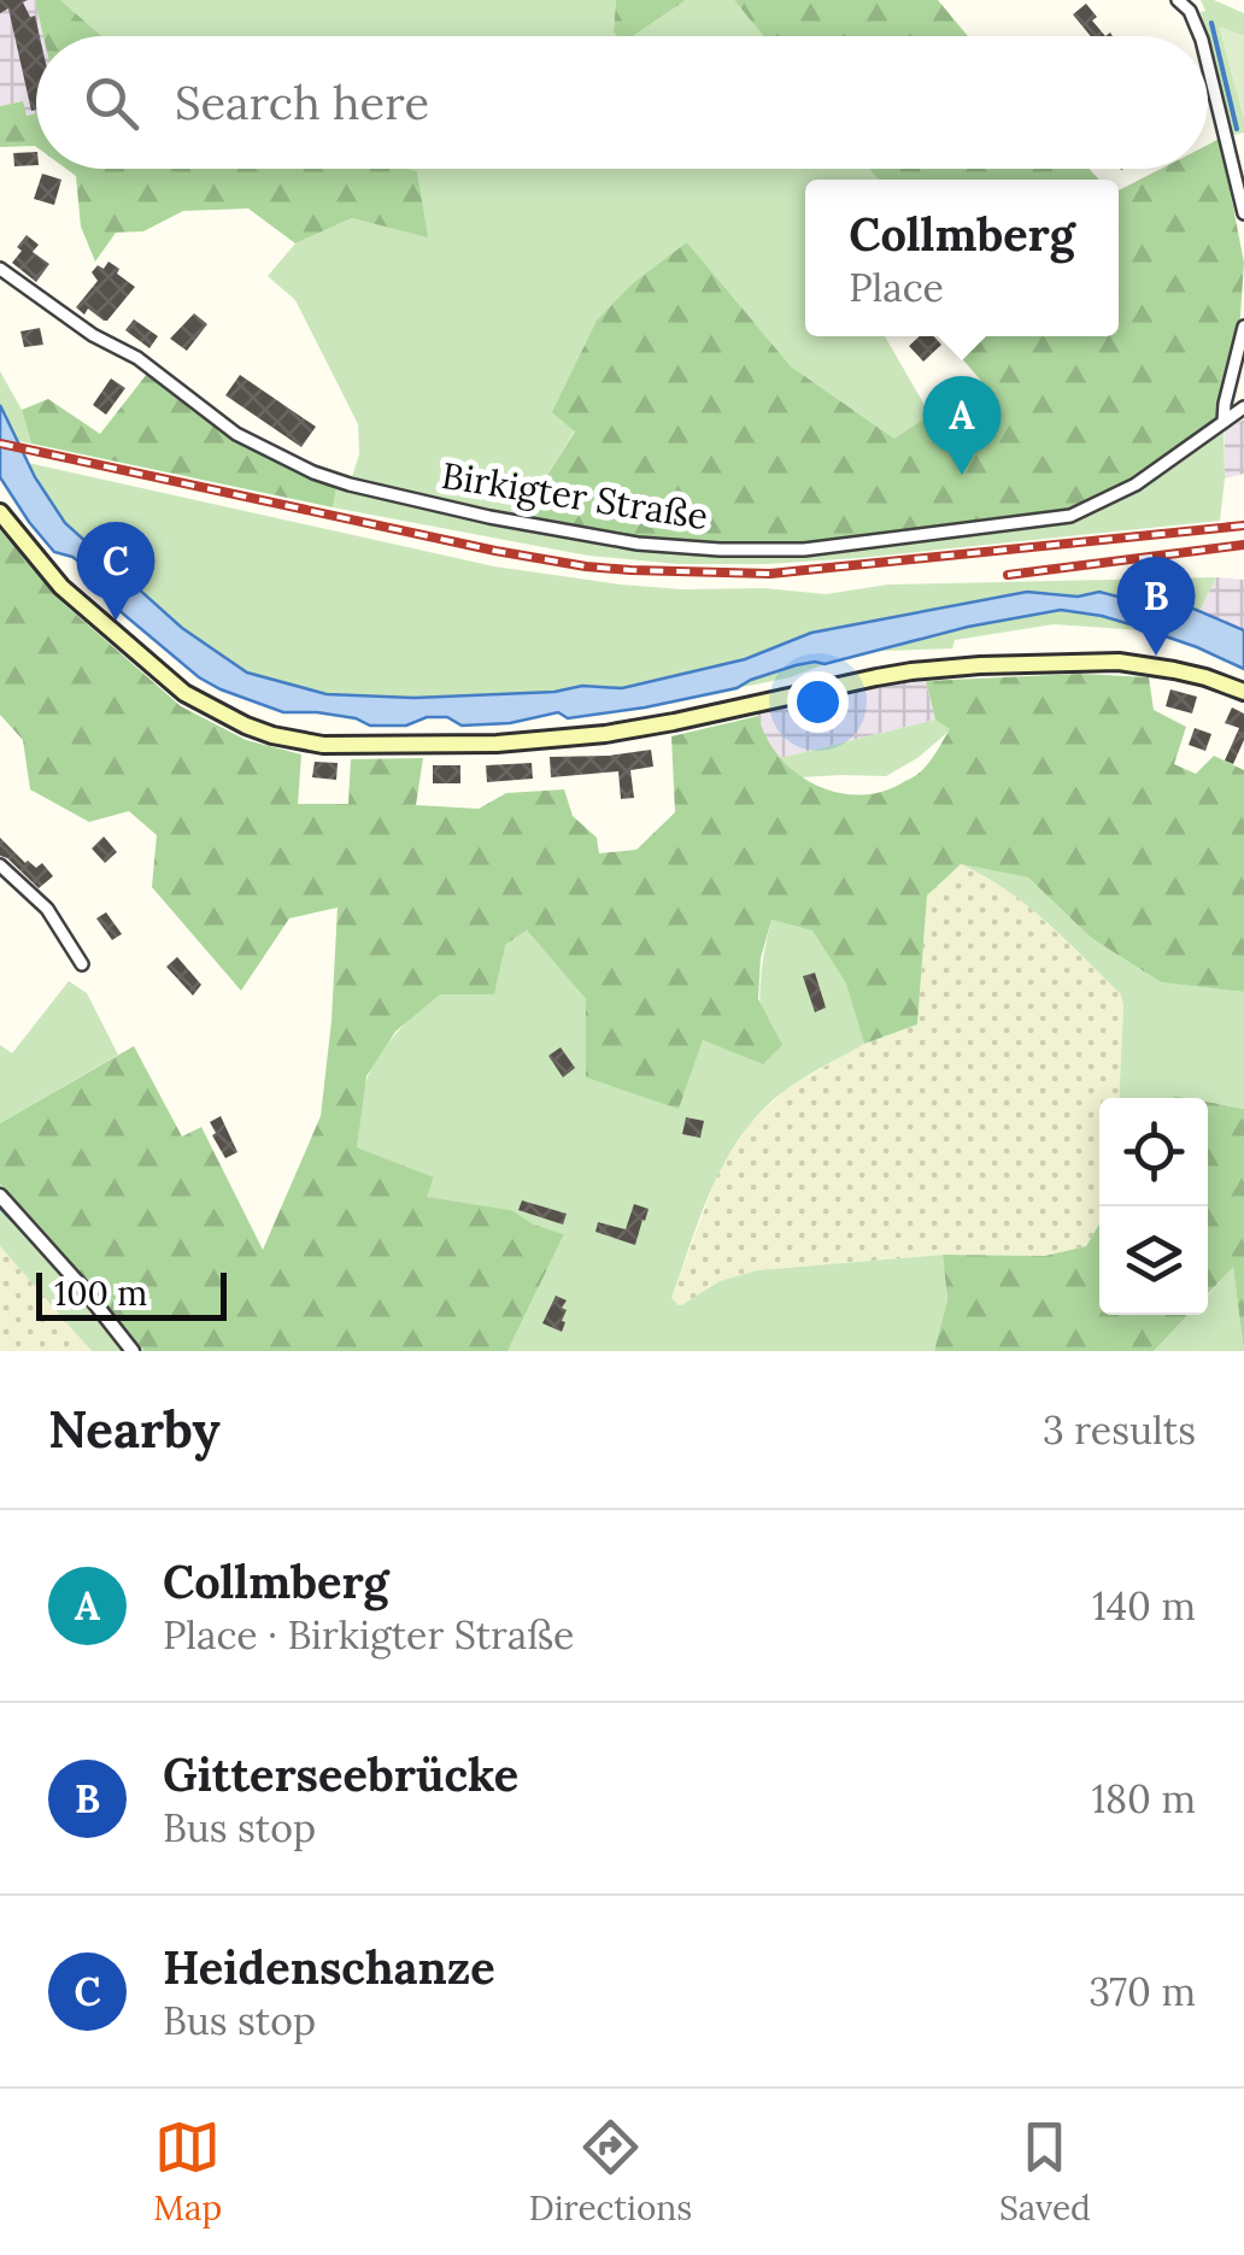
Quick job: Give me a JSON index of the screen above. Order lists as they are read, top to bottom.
{
  "streets": {
    "street": ["Birkigter Straße"]
  },
  "scale_bar": "100 m",
  "page": {
    "search": "Search here",
    "popup": ["Collmberg", "Place"],
    "pins": ["A", "C", "B"],
    "scale": "100 m",
    "heading": ["Nearby", "3 results"],
    "list": [
      {
        "mark": "A",
        "name": "Collmberg",
        "note": "Place · Birkigter Straße",
        "value": "140 m"
      },
      {
        "mark": "B",
        "name": "Gitterseebrücke",
        "note": "Bus stop",
        "value": "180 m"
      },
      {
        "mark": "C",
        "name": "Heidenschanze",
        "note": "Bus stop",
        "value": "370 m"
      }
    ],
    "nav": ["Map", "Directions", "Saved"]
  }
}
